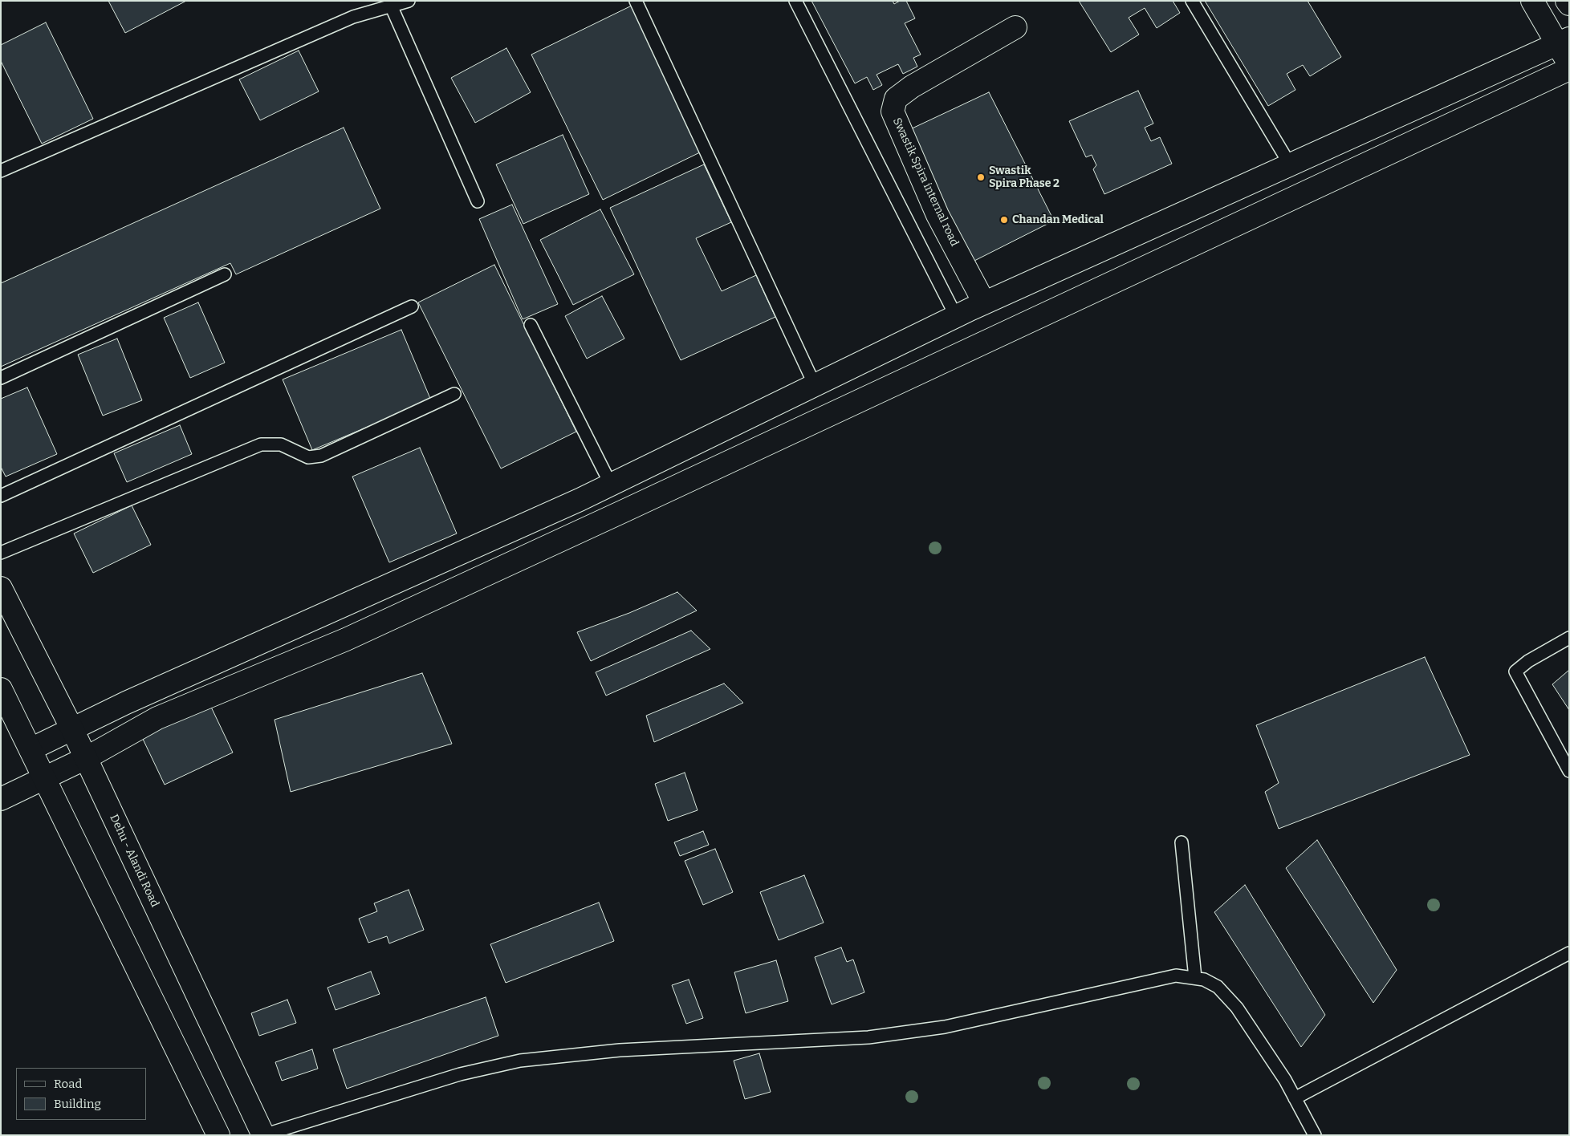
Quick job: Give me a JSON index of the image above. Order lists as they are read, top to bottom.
{
  "streets": {
    "street": ["Swastik Spira internal road", "Dehu - Alandi Road"]
  },
  "places": ["Swastik Spira Phase 2", "Chandan Medical"],
  "legend": ["Road", "Building"]
}
